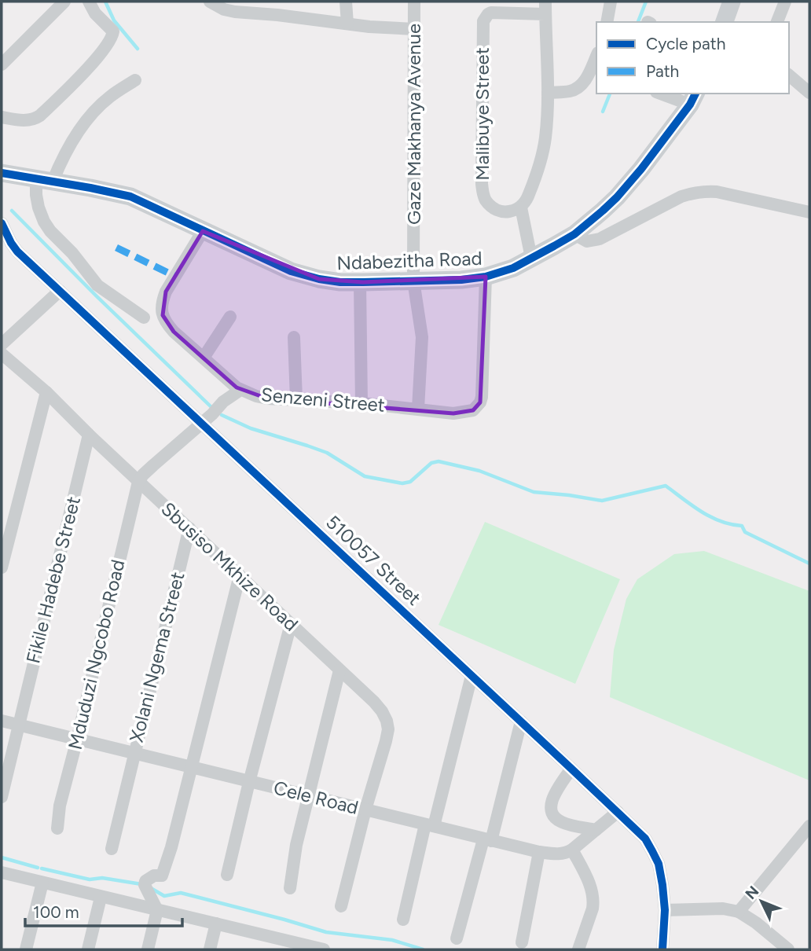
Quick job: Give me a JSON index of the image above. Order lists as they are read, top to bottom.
{
  "streets": {
    "street": [
      "Malibuye Street",
      "Gaze Makhanya Avenue",
      "Ndabezitha Road",
      "Senzeni Street",
      "510057 Street",
      "Sbusiso Mkhize Road",
      "Fikile Hadebe Street",
      "Mduduzi Ngcobo Road",
      "Xolani Ngema Street",
      "Cele Road"
    ]
  },
  "crossings": [
    ["Gaze Makhanya Avenue", "Ndabezitha Road"],
    ["Gaze Makhanya Avenue", "Senzeni Street"],
    ["Ndabezitha Road", "Senzeni Street"],
    ["Sbusiso Mkhize Road", "Fikile Hadebe Street"],
    ["Sbusiso Mkhize Road", "Mduduzi Ngcobo Road"],
    ["Sbusiso Mkhize Road", "Xolani Ngema Street"],
    ["Sbusiso Mkhize Road", "Cele Road"],
    ["Fikile Hadebe Street", "Cele Road"],
    ["Mduduzi Ngcobo Road", "Cele Road"],
    ["Xolani Ngema Street", "Cele Road"]
  ],
  "legend": ["Cycle path", "Path"],
  "scale_bar": "100 m",
  "north": "top left"
}
